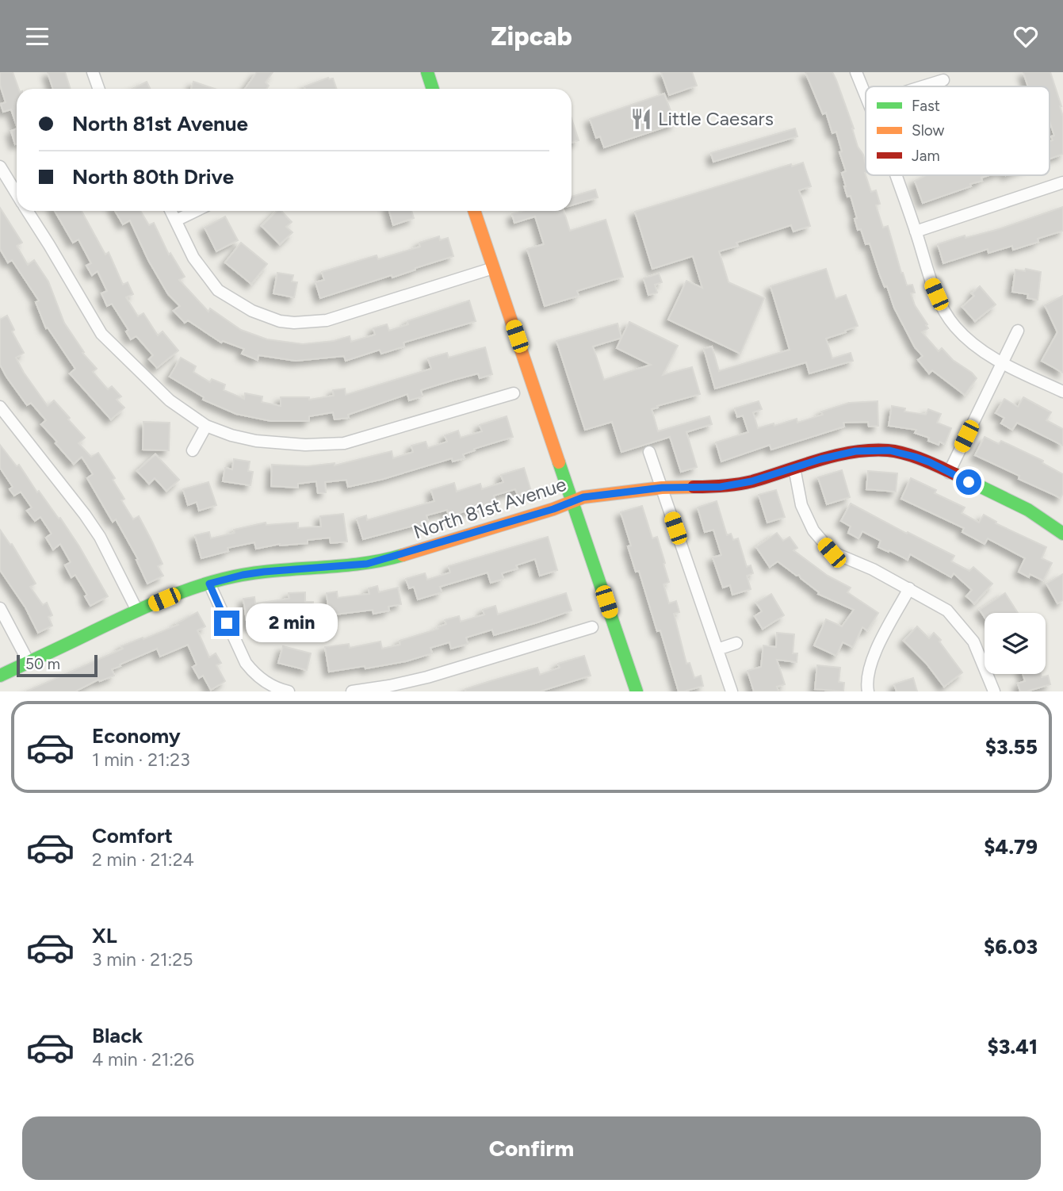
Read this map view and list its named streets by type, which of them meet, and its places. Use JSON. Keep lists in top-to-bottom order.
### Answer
{
  "streets": {
    "street": ["North 81st Avenue"]
  },
  "places": {
    "restaurant": ["Little Caesars"]
  },
  "legend": ["Fast", "Slow", "Jam"],
  "scale_bar": "50 m",
  "page": {
    "header": "Zipcab",
    "banner": ["North 81st Avenue", "North 80th Drive"],
    "bubble": "2 min",
    "scale": "50 m",
    "list": [
      {
        "name": "Economy",
        "note": "1 min · 21:23",
        "value": "$3.55"
      },
      {
        "name": "Comfort",
        "note": "2 min · 21:24",
        "value": "$4.79"
      },
      {
        "name": "XL",
        "note": "3 min · 21:25",
        "value": "$6.03"
      },
      {
        "name": "Black",
        "note": "4 min · 21:26",
        "value": "$3.41"
      }
    ],
    "buttons": "Confirm"
  }
}
